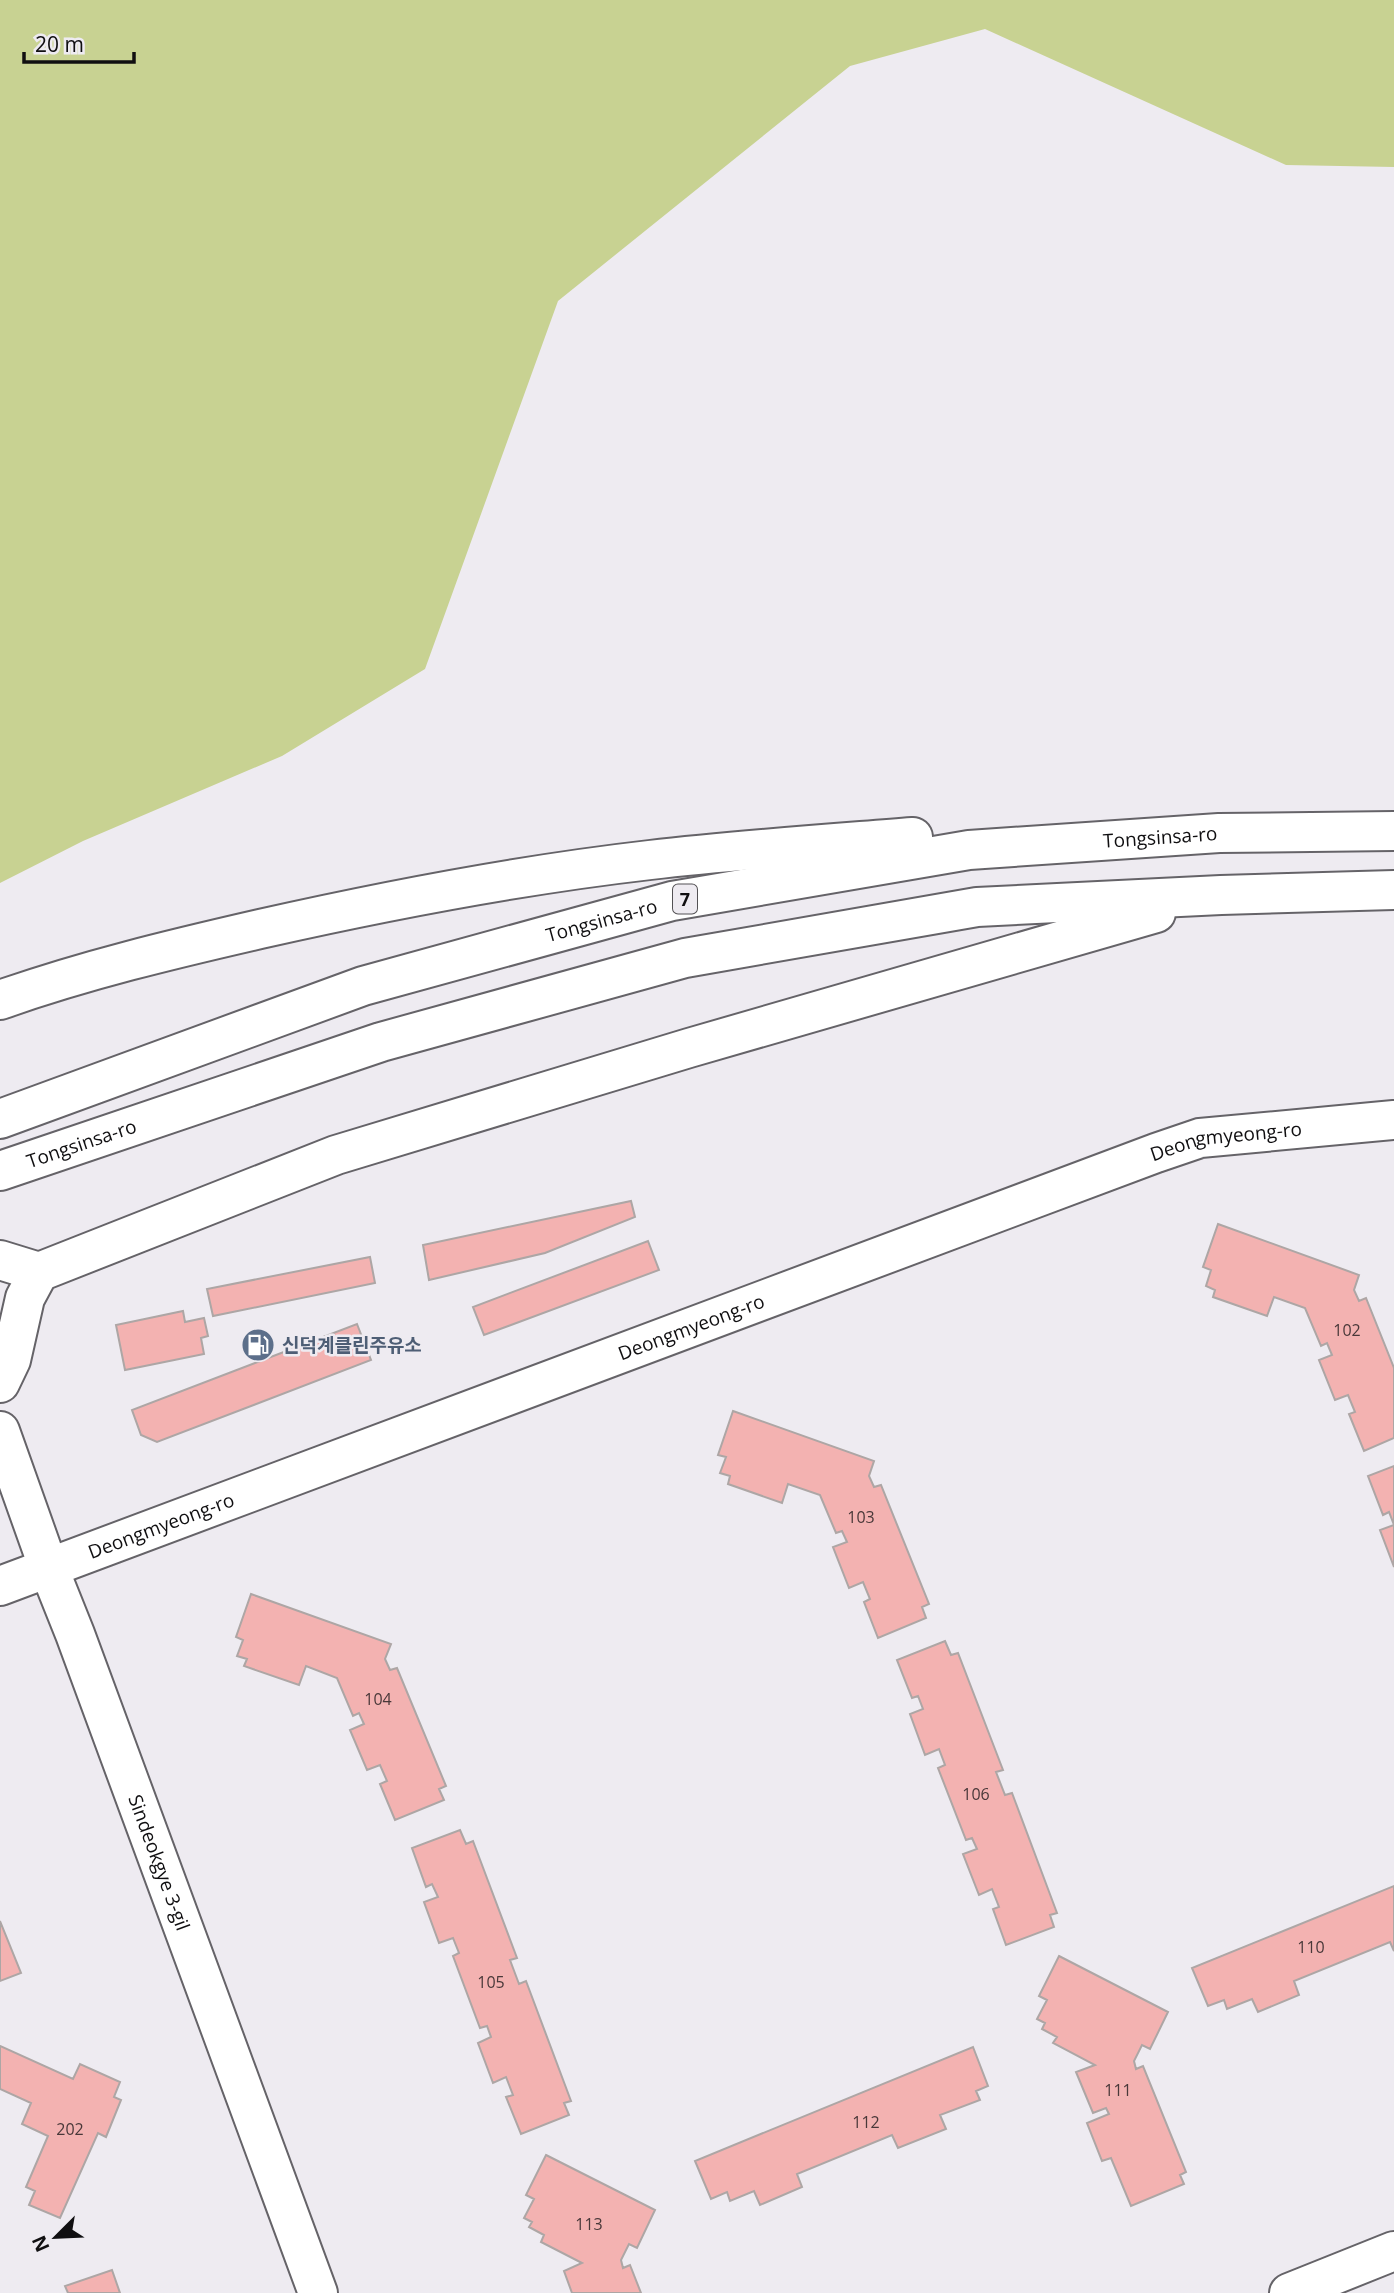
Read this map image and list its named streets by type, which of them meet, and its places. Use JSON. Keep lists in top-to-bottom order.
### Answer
{
  "streets": {
    "main road": [
      "Tongsinsa-ro",
      "7",
      "Deongmyeong-ro",
      "Sindeokgye 3-gil"
    ]
  },
  "crossings": [
    ["Deongmyeong-ro", "Sindeokgye 3-gil"]
  ],
  "places": {
    "fuel station": ["신덕계클린주유소"]
  },
  "house_numbers": [
    "102",
    "103",
    "104",
    "106",
    "110",
    "105",
    "111",
    "112",
    "202",
    "113"
  ],
  "scale_bar": "20 m",
  "north": "bottom left"
}
